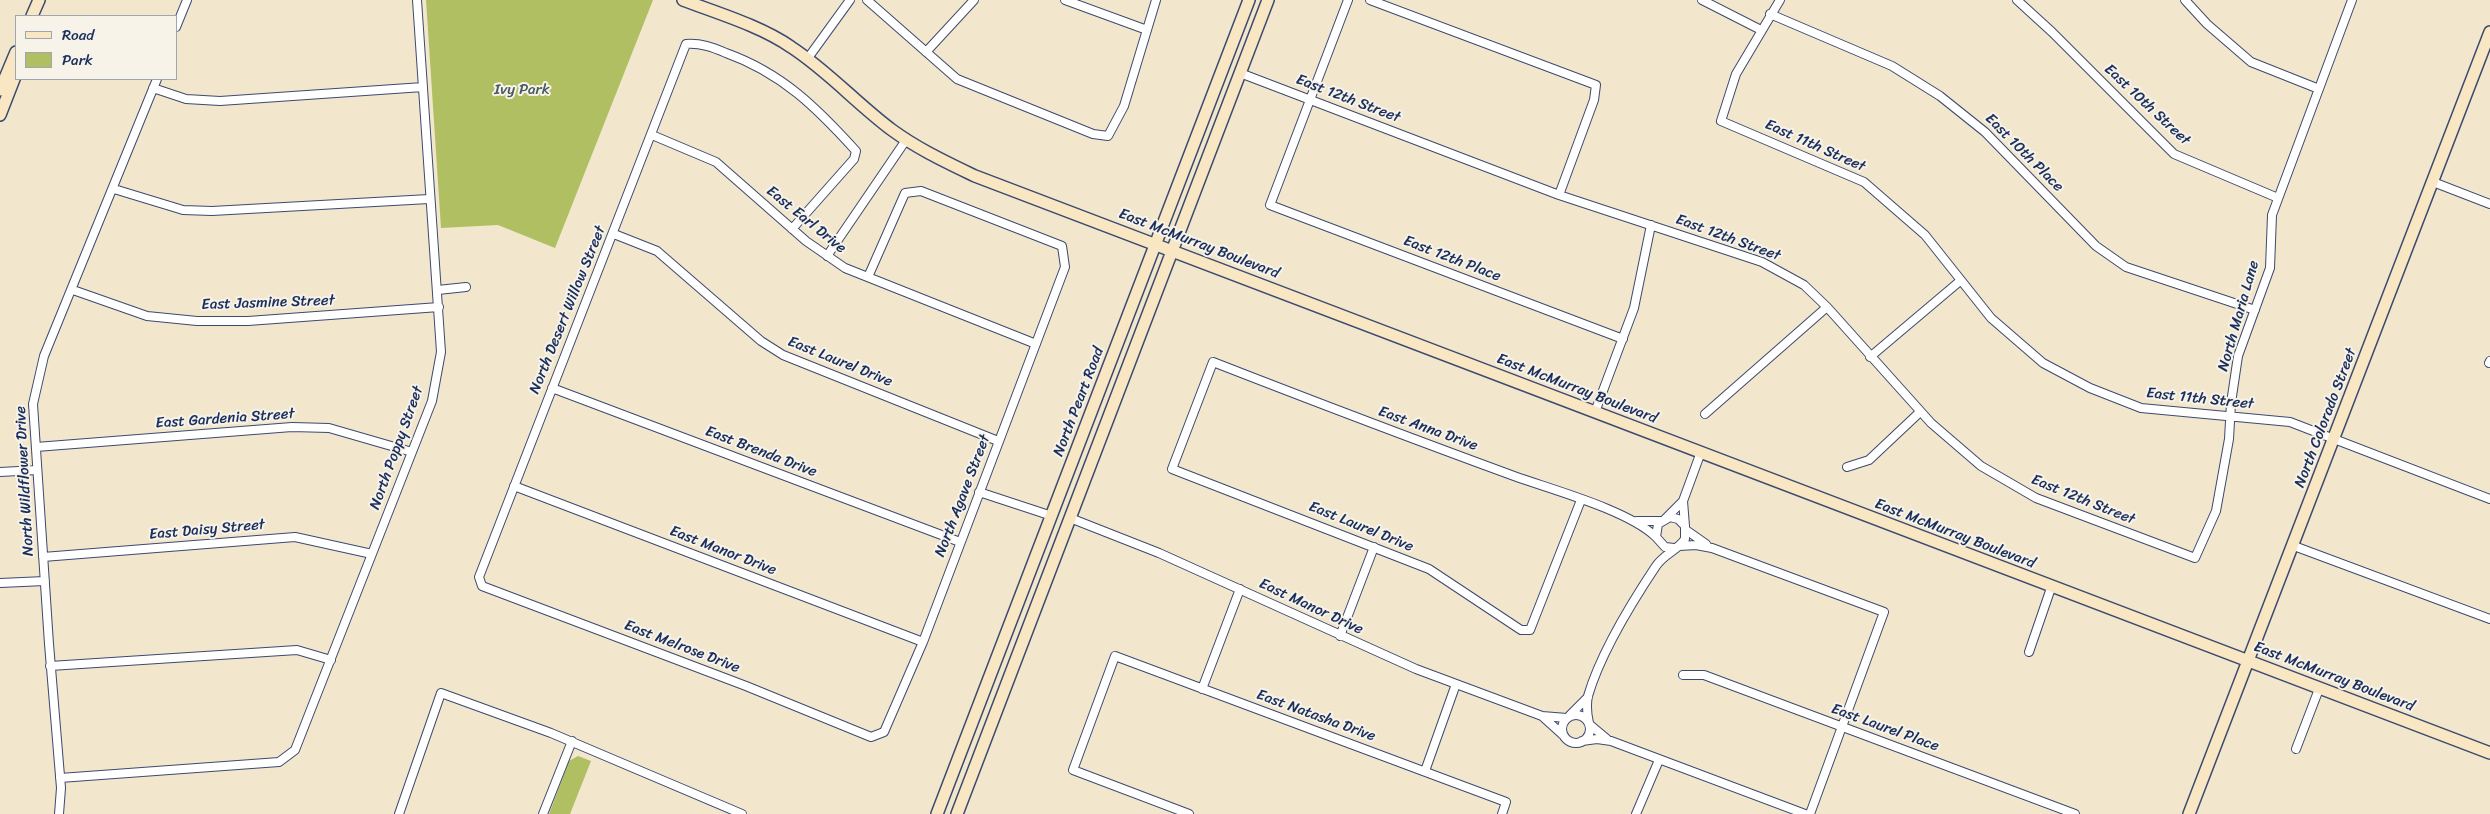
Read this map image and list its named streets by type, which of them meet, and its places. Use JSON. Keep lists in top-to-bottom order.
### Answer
{
  "streets": {
    "street": [
      "East 12th Street",
      "East 10th Street",
      "East 11th Street",
      "East 10th Place",
      "East Earl Drive",
      "East McMurray Boulevard",
      "East 12th Place",
      "East Jasmine Street",
      "North Desert Willow Street",
      "North Maria Lane",
      "East Laurel Drive",
      "North Peart Road",
      "North Colorado Street",
      "East Gardenia Street",
      "East Anna Drive",
      "North Poppy Street",
      "East Brenda Drive",
      "North Wildflower Drive",
      "North Agave Street",
      "East Daisy Street",
      "East Manor Drive",
      "East Melrose Drive",
      "East Natasha Drive",
      "East Laurel Place"
    ]
  },
  "crossings": [
    ["East 12th Street", "East 12th Place"],
    ["East 12th Street", "North Maria Lane"],
    ["East 10th Street", "North Maria Lane"],
    ["East 11th Street", "North Maria Lane"],
    ["East 11th Street", "North Colorado Street"],
    ["East 10th Place", "North Maria Lane"],
    ["East Earl Drive", "North Desert Willow Street"],
    ["East Earl Drive", "North Agave Street"],
    ["East McMurray Boulevard", "North Peart Road"],
    ["East McMurray Boulevard", "North Colorado Street"],
    ["East Jasmine Street", "North Poppy Street"],
    ["East Jasmine Street", "North Wildflower Drive"],
    ["North Desert Willow Street", "East Laurel Drive"],
    ["North Desert Willow Street", "East Brenda Drive"],
    ["North Desert Willow Street", "East Manor Drive"],
    ["North Desert Willow Street", "East Melrose Drive"],
    ["East Laurel Drive", "East Anna Drive"],
    ["East Laurel Drive", "North Agave Street"],
    ["East Gardenia Street", "North Poppy Street"],
    ["East Gardenia Street", "North Wildflower Drive"],
    ["North Poppy Street", "North Wildflower Drive"],
    ["North Poppy Street", "East Daisy Street"],
    ["East Brenda Drive", "North Agave Street"],
    ["North Wildflower Drive", "East Daisy Street"],
    ["North Agave Street", "East Manor Drive"],
    ["North Agave Street", "East Melrose Drive"]
  ],
  "parks": ["Ivy Park"],
  "legend": ["Road", "Park"]
}
